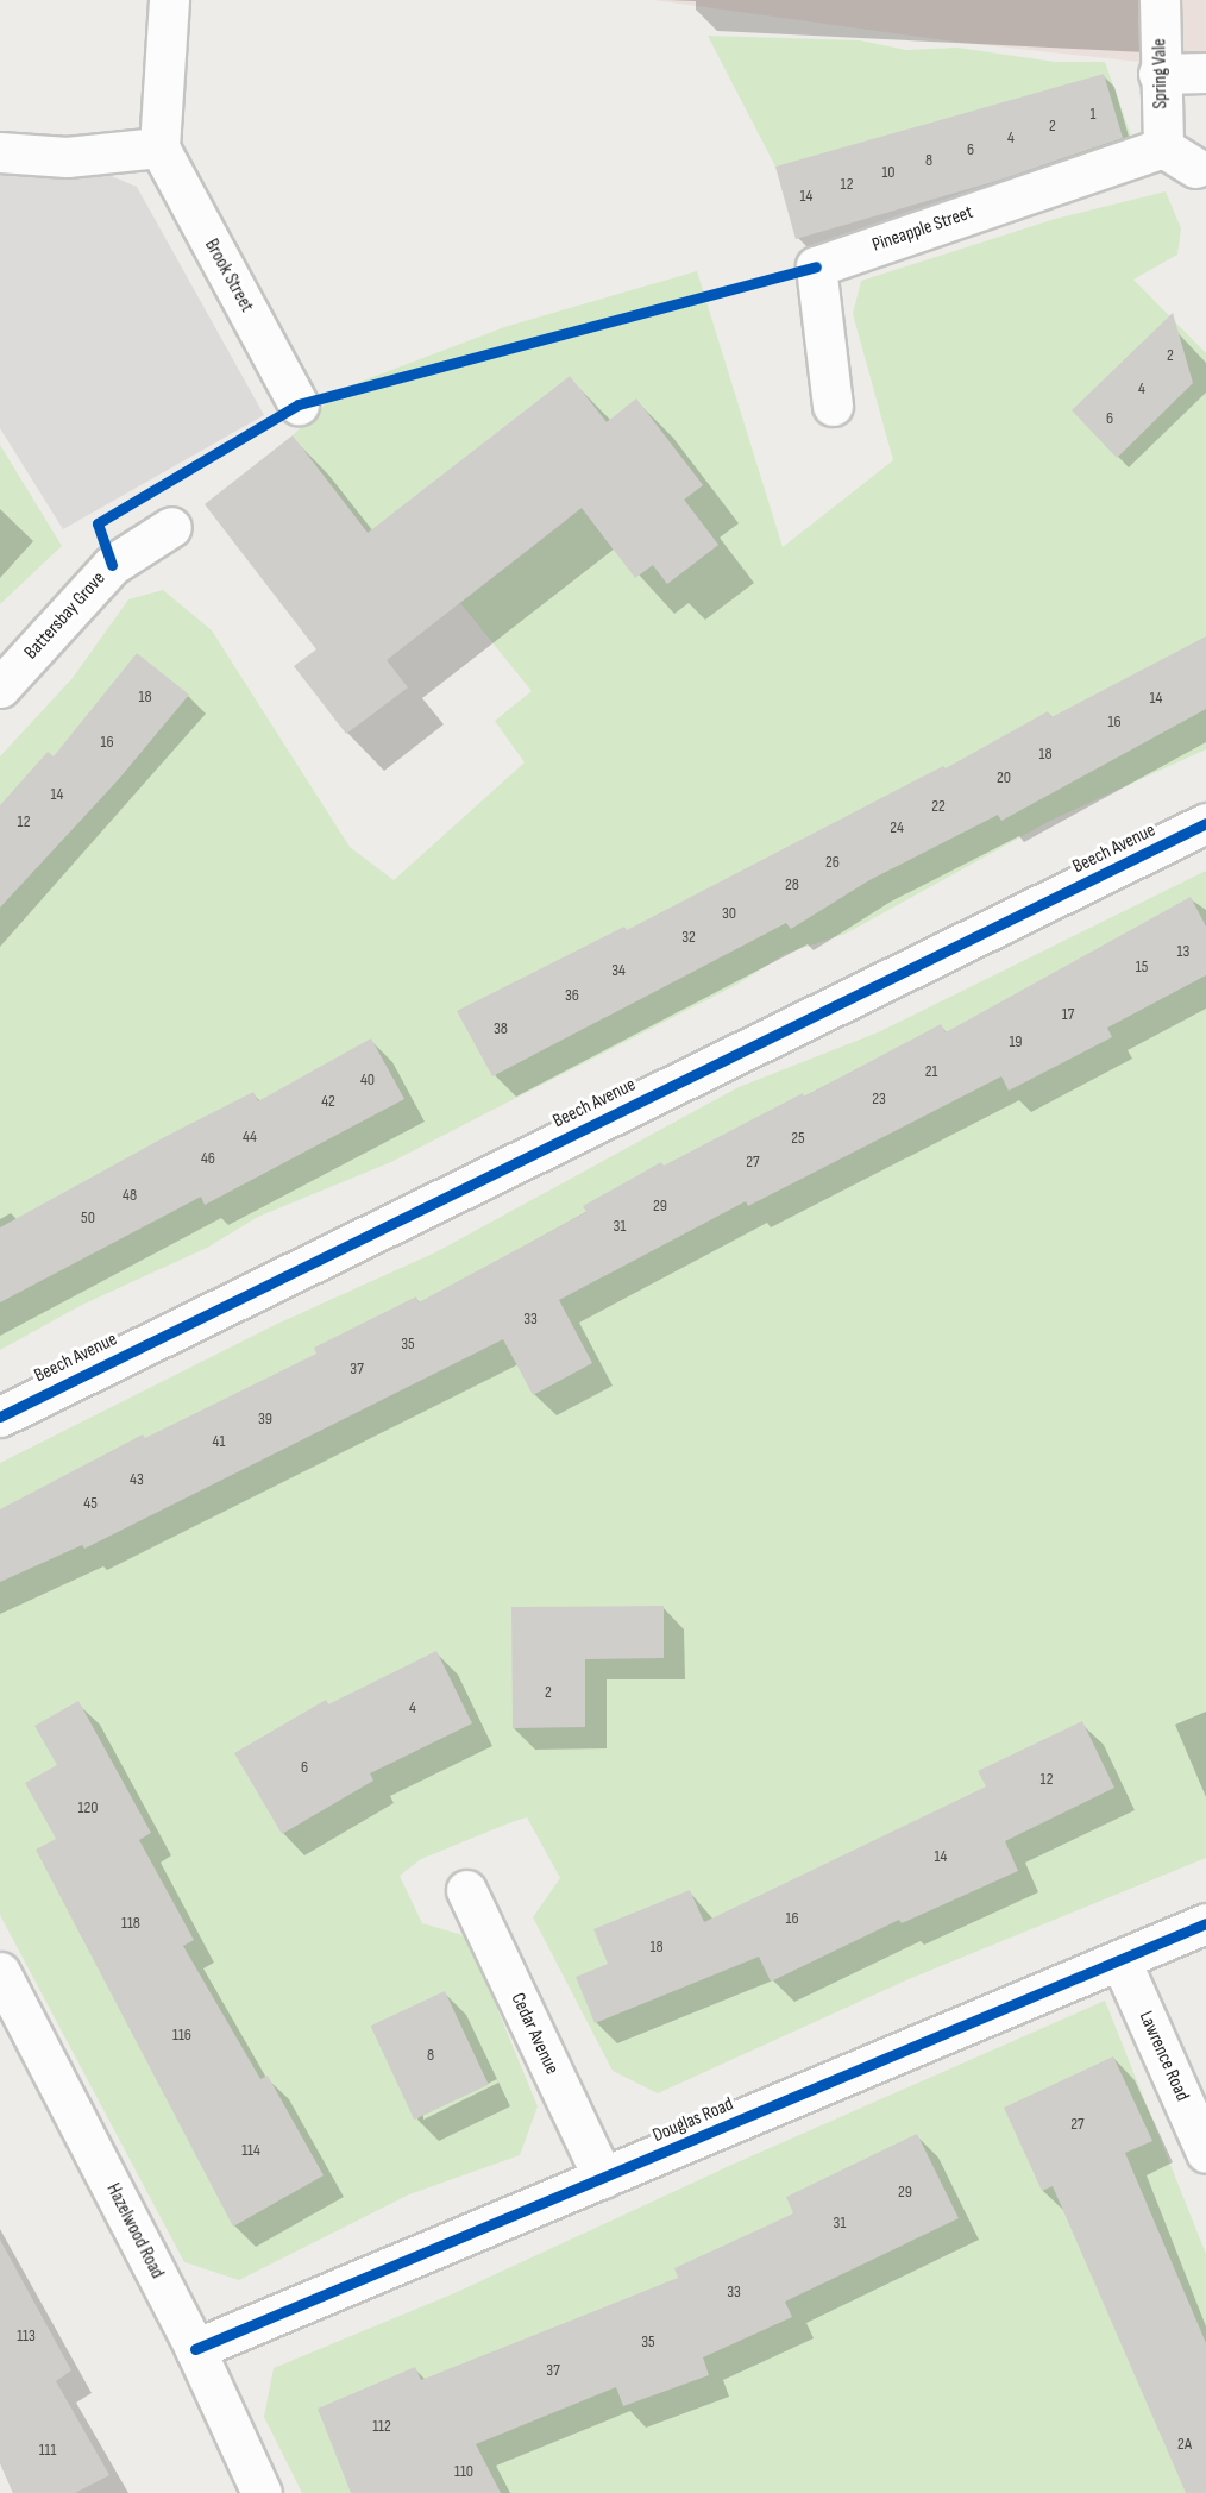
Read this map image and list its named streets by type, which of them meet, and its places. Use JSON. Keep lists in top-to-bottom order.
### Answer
{
  "streets": {
    "street": [
      "Spring Vale",
      "Pineapple Street",
      "Brook Street",
      "Battersbay Grove",
      "Beech Avenue",
      "Cedar Avenue",
      "Lawrence Road",
      "Douglas Road",
      "Hazelwood Road"
    ]
  },
  "crossings": [
    ["Spring Vale", "Pineapple Street"],
    ["Cedar Avenue", "Douglas Road"],
    ["Lawrence Road", "Douglas Road"],
    ["Douglas Road", "Hazelwood Road"]
  ],
  "house_numbers": [
    "1",
    "2",
    "4",
    "6",
    "8",
    "10",
    "12",
    "14",
    "2",
    "4",
    "6",
    "18",
    "14",
    "16",
    "16",
    "18",
    "20",
    "14",
    "22",
    "12",
    "24",
    "26",
    "28",
    "30",
    "32",
    "13",
    "15",
    "34",
    "36",
    "17",
    "38",
    "19",
    "21",
    "40",
    "23",
    "42",
    "44",
    "25",
    "46",
    "27",
    "48",
    "29",
    "50",
    "31",
    "33",
    "35",
    "37",
    "39",
    "41",
    "43",
    "45",
    "2",
    "4",
    "6",
    "12",
    "120",
    "14",
    "16",
    "118",
    "18",
    "116",
    "8",
    "27",
    "114",
    "29",
    "31",
    "33",
    "113",
    "35",
    "37",
    "112",
    "2A",
    "111",
    "110"
  ]
}
